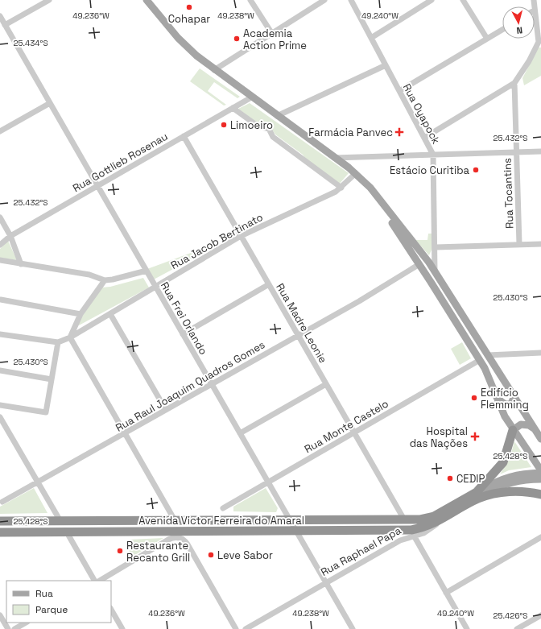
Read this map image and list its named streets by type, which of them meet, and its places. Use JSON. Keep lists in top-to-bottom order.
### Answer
{
  "streets": {
    "highway": ["Avenida Victor Ferreira do Amaral", "Rua Raphael Papa"],
    "street": [
      "Rua Oyapock",
      "Rua Gottlieb Rosenau",
      "Rua Tocantins",
      "Rua Jacob Bertinato",
      "Rua Frei Orlando",
      "Rua Madre Leonie",
      "Rua Raul Joaquim Quadros Gomes",
      "Rua Monte Castelo"
    ]
  },
  "crossings": [
    ["Rua Gottlieb Rosenau", "Rua Frei Orlando"],
    ["Rua Gottlieb Rosenau", "Rua Madre Leonie"],
    ["Rua Jacob Bertinato", "Rua Frei Orlando"],
    ["Rua Jacob Bertinato", "Rua Madre Leonie"],
    ["Rua Frei Orlando", "Rua Raul Joaquim Quadros Gomes"],
    ["Rua Frei Orlando", "Rua Monte Castelo"],
    ["Rua Frei Orlando", "Avenida Victor Ferreira do Amaral"],
    ["Rua Frei Orlando", "Rua Raphael Papa"],
    ["Rua Madre Leonie", "Rua Raul Joaquim Quadros Gomes"],
    ["Rua Madre Leonie", "Rua Monte Castelo"],
    ["Rua Madre Leonie", "Avenida Victor Ferreira do Amaral"],
    ["Avenida Victor Ferreira do Amaral", "Rua Raphael Papa"]
  ],
  "places": {
    "other": [
      "Cohapar",
      "Academia Action Prime",
      "Limoeiro",
      "Estácio Curitiba",
      "Edifício Flemming",
      "CEDIP",
      "Restaurante Recanto Grill",
      "Leve Sabor"
    ],
    "health": ["Farmácia Panvec", "Hospital das Nações"]
  },
  "legend": ["Rua", "Parque"],
  "north": "bottom",
  "coordinates": [
    "49.236°W",
    "49.238°W",
    "49.240°W",
    "25.434°S",
    "25.432°S",
    "25.430°S",
    "25.428°S",
    "25.426°S"
  ]
}
